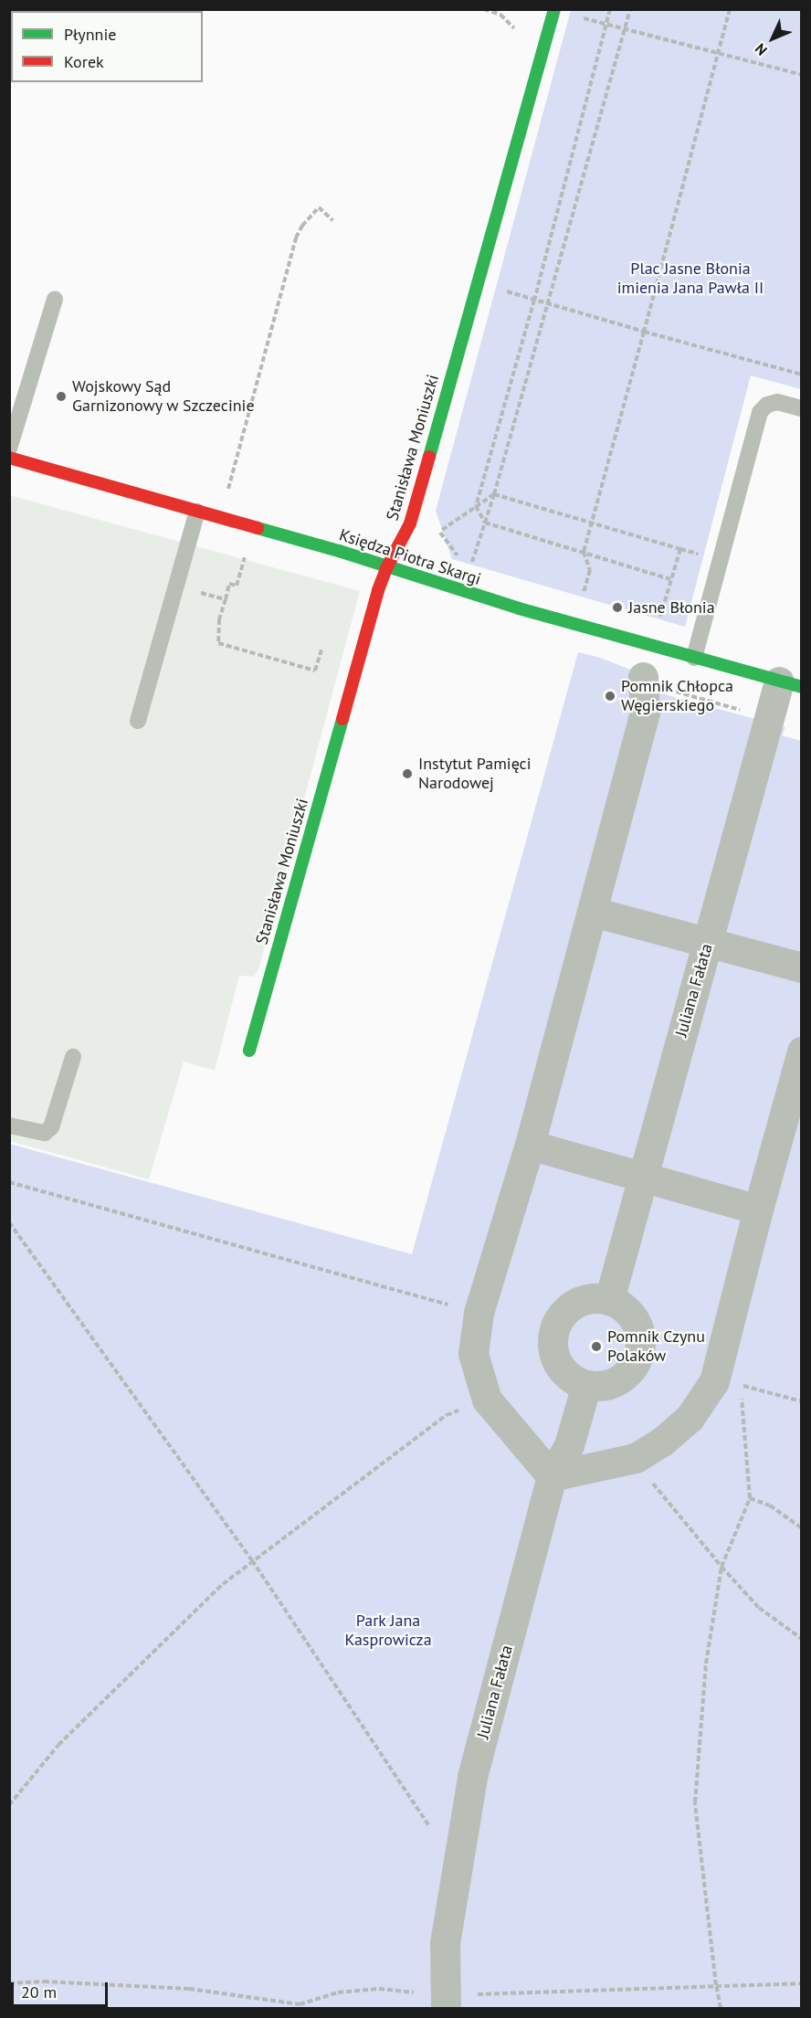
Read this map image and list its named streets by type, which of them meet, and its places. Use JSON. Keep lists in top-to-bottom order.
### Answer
{
  "streets": {
    "street": ["Stanisława Moniuszki", "Księdza Piotra Skargi", "Juliana Fałata"]
  },
  "crossings": [
    ["Stanisława Moniuszki", "Księdza Piotra Skargi"],
    ["Księdza Piotra Skargi", "Juliana Fałata"]
  ],
  "parks": ["Plac Jasne Błonia imienia Jana Pawła II", "Park Jana Kasprowicza"],
  "places": [
    "Wojskowy Sąd Garnizonowy w Szczecinie",
    "Jasne Błonia",
    "Pomnik Chłopca Węgierskiego",
    "Instytut Pamięci Narodowej",
    "Pomnik Czynu Polaków"
  ],
  "legend": ["Płynnie", "Korek"],
  "scale_bar": "20 m",
  "north": "bottom left"
}
